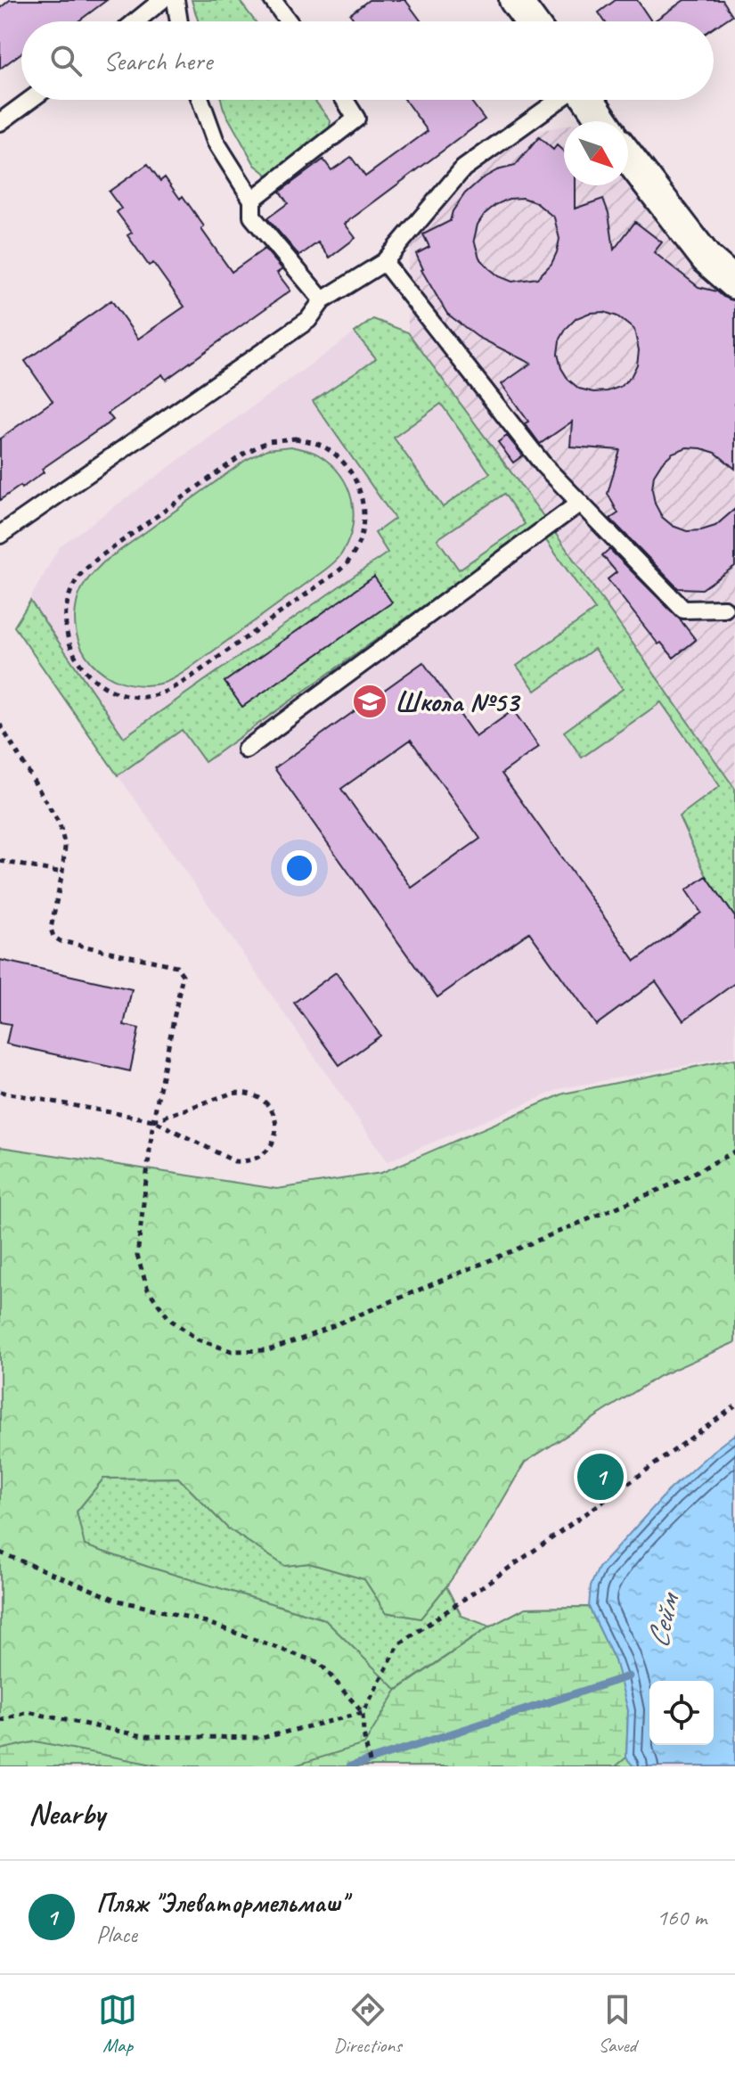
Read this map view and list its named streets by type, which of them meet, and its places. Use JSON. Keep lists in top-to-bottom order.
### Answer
{
  "water": ["Сейм"],
  "places": {
    "school or university": ["Школа №53"]
  },
  "north": "bottom right",
  "page": {
    "search": "Search here",
    "pins": "1",
    "heading": "Nearby",
    "list": [
      {
        "mark": "1",
        "name": "Пляж \"Элеватормельмаш\"",
        "note": "Place",
        "value": "160 m"
      }
    ],
    "nav": ["Map", "Directions", "Saved"]
  }
}
